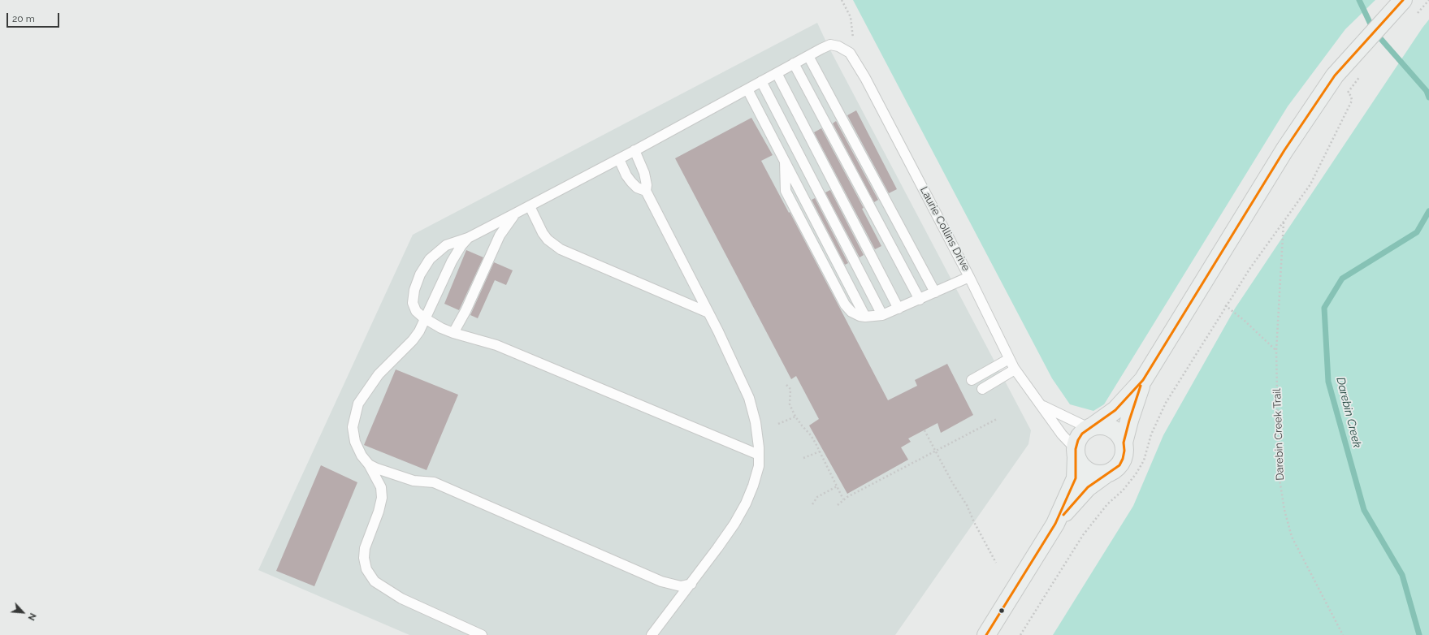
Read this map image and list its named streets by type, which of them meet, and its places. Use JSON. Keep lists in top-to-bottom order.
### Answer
{
  "streets": {
    "lane": ["Laurie Collins Drive"],
    "path": ["Darebin Creek Trail"]
  },
  "water": ["Darebin Creek"],
  "scale_bar": "20 m",
  "north": "bottom right"
}
